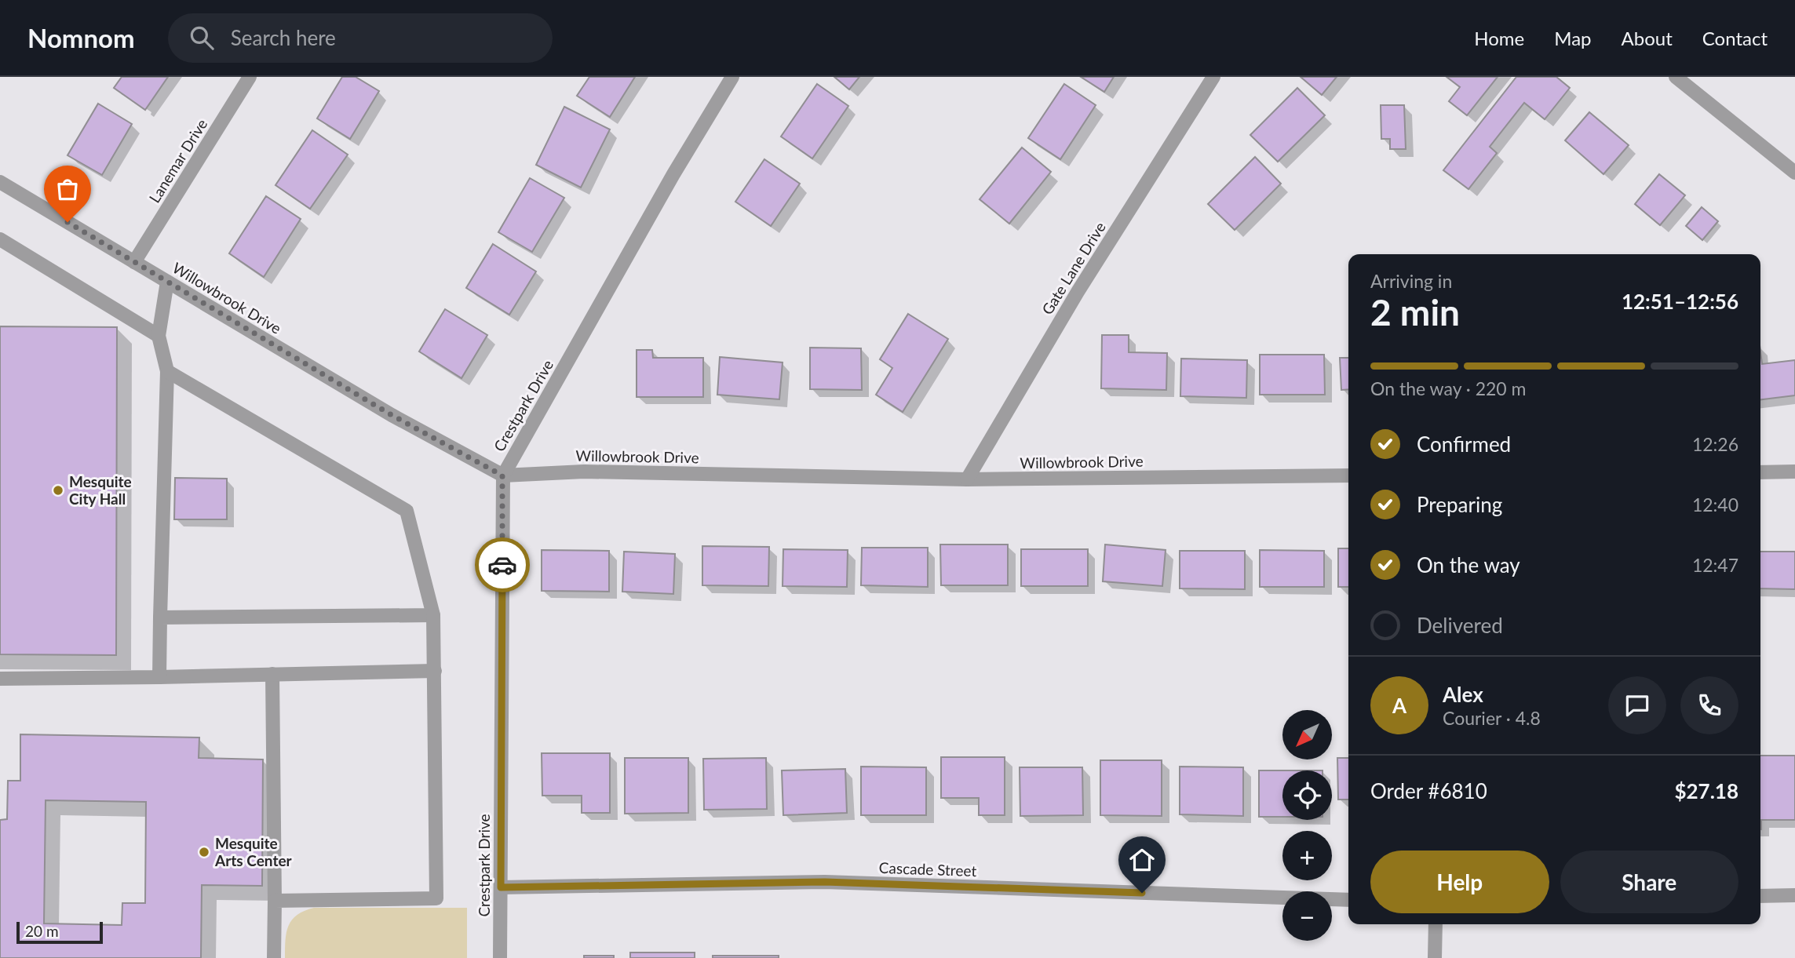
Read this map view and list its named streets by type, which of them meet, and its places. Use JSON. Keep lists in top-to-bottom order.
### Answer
{
  "streets": {
    "street": [
      "Lanemar Drive",
      "Gate Lane Drive",
      "Willowbrook Drive",
      "Crestpark Drive",
      "Cascade Street"
    ]
  },
  "crossings": [
    ["Lanemar Drive", "Willowbrook Drive"],
    ["Gate Lane Drive", "Willowbrook Drive"],
    ["Willowbrook Drive", "Crestpark Drive"],
    ["Crestpark Drive", "Cascade Street"]
  ],
  "places": ["Mesquite City Hall", "Mesquite Arts Center"],
  "scale_bar": "20 m",
  "north": "bottom left",
  "page": {
    "header": "Nomnom",
    "search": "Search here",
    "nav": [
      "Home",
      "Map",
      "About",
      "Contact"
    ],
    "heading": ["2 min", "Arriving in", "12:51–12:56"],
    "panel": [
      "Alex",
      "Courier · 4.8",
      "Order #6810",
      "$27.18"
    ],
    "bar": "On the way · 220 m",
    "list": [
      ["Confirmed", "12:26"],
      ["Preparing", "12:40"],
      ["On the way", "12:47"],
      "Delivered"
    ],
    "round": "A",
    "map_buttons": ["+", "−"],
    "buttons": ["Help", "Share"],
    "scale": "20 m"
  }
}
